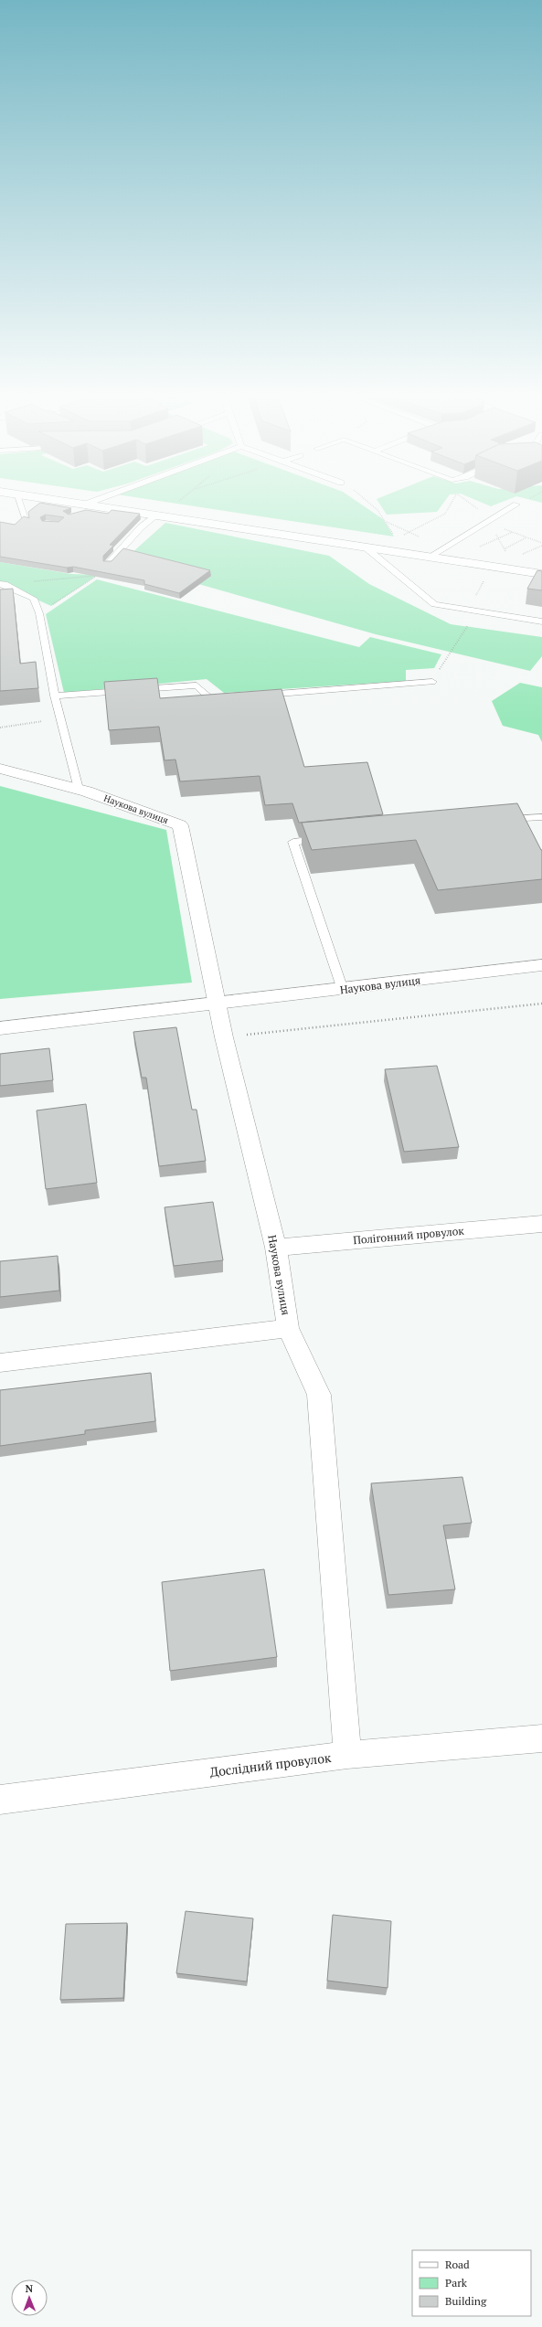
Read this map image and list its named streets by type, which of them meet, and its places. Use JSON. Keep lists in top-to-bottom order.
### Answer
{
  "streets": {
    "street": ["Наукова вулиця", "Полігонний провулок", "Дослідний провулок"]
  },
  "crossings": [
    ["Наукова вулиця", "Полігонний провулок"]
  ],
  "legend": ["Road", "Park", "Building"],
  "north": "top"
}
